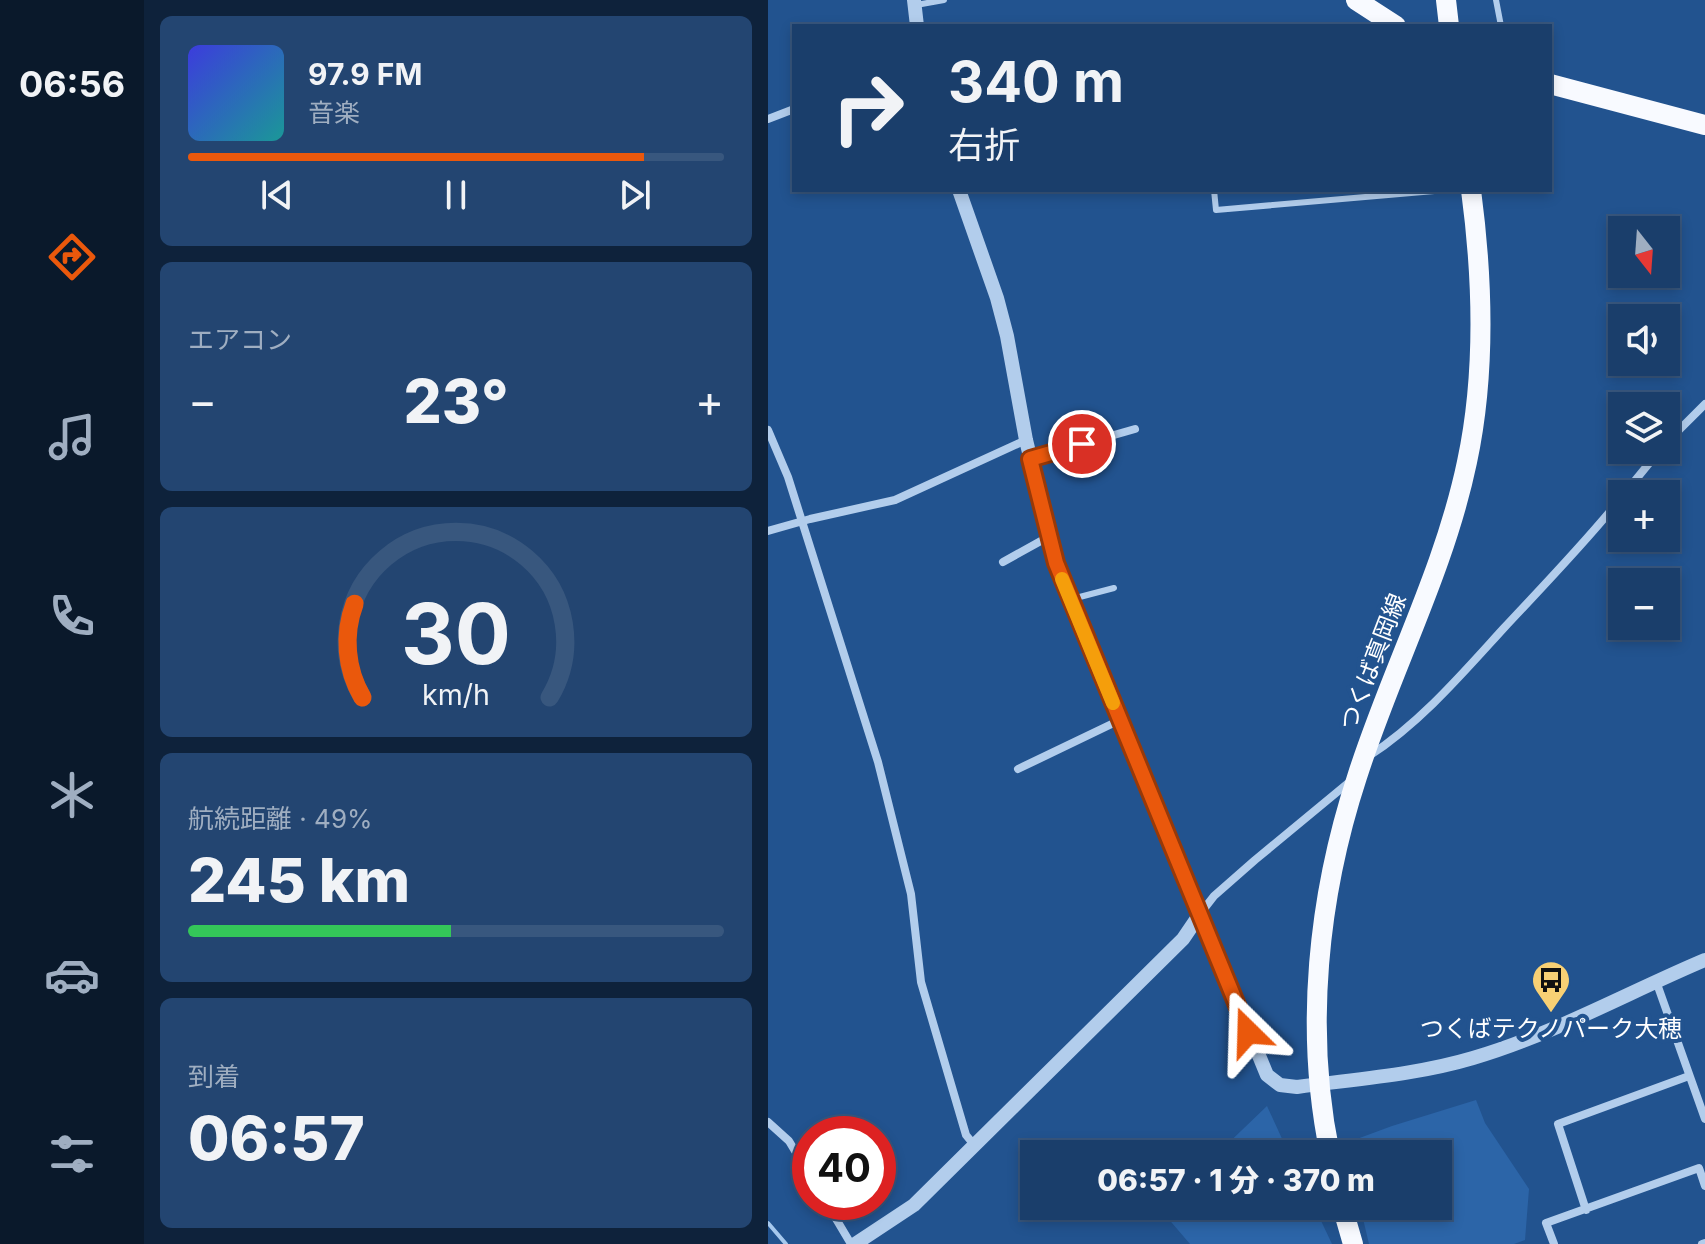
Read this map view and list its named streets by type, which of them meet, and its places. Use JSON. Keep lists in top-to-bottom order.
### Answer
{
  "streets": {
    "main road": ["つくば真岡線"]
  },
  "places": {
    "bus stop": ["つくばテクノパーク大穂"]
  },
  "north": "bottom",
  "page": {
    "tabs": "06:56",
    "turn": ["340 m", "右折"],
    "song": ["97.9 FM", "音楽"],
    "map_buttons": ["+", "−"],
    "tile": [
      "エアコン",
      ["航続距離 · 49%", "245 km"],
      ["到着", "06:57"]
    ],
    "heat": ["−", "23°", "+"],
    "limit": "40",
    "trip": "06:57 · 1 分 · 370 m",
    "gauge": ["30", "km/h"]
  }
}
